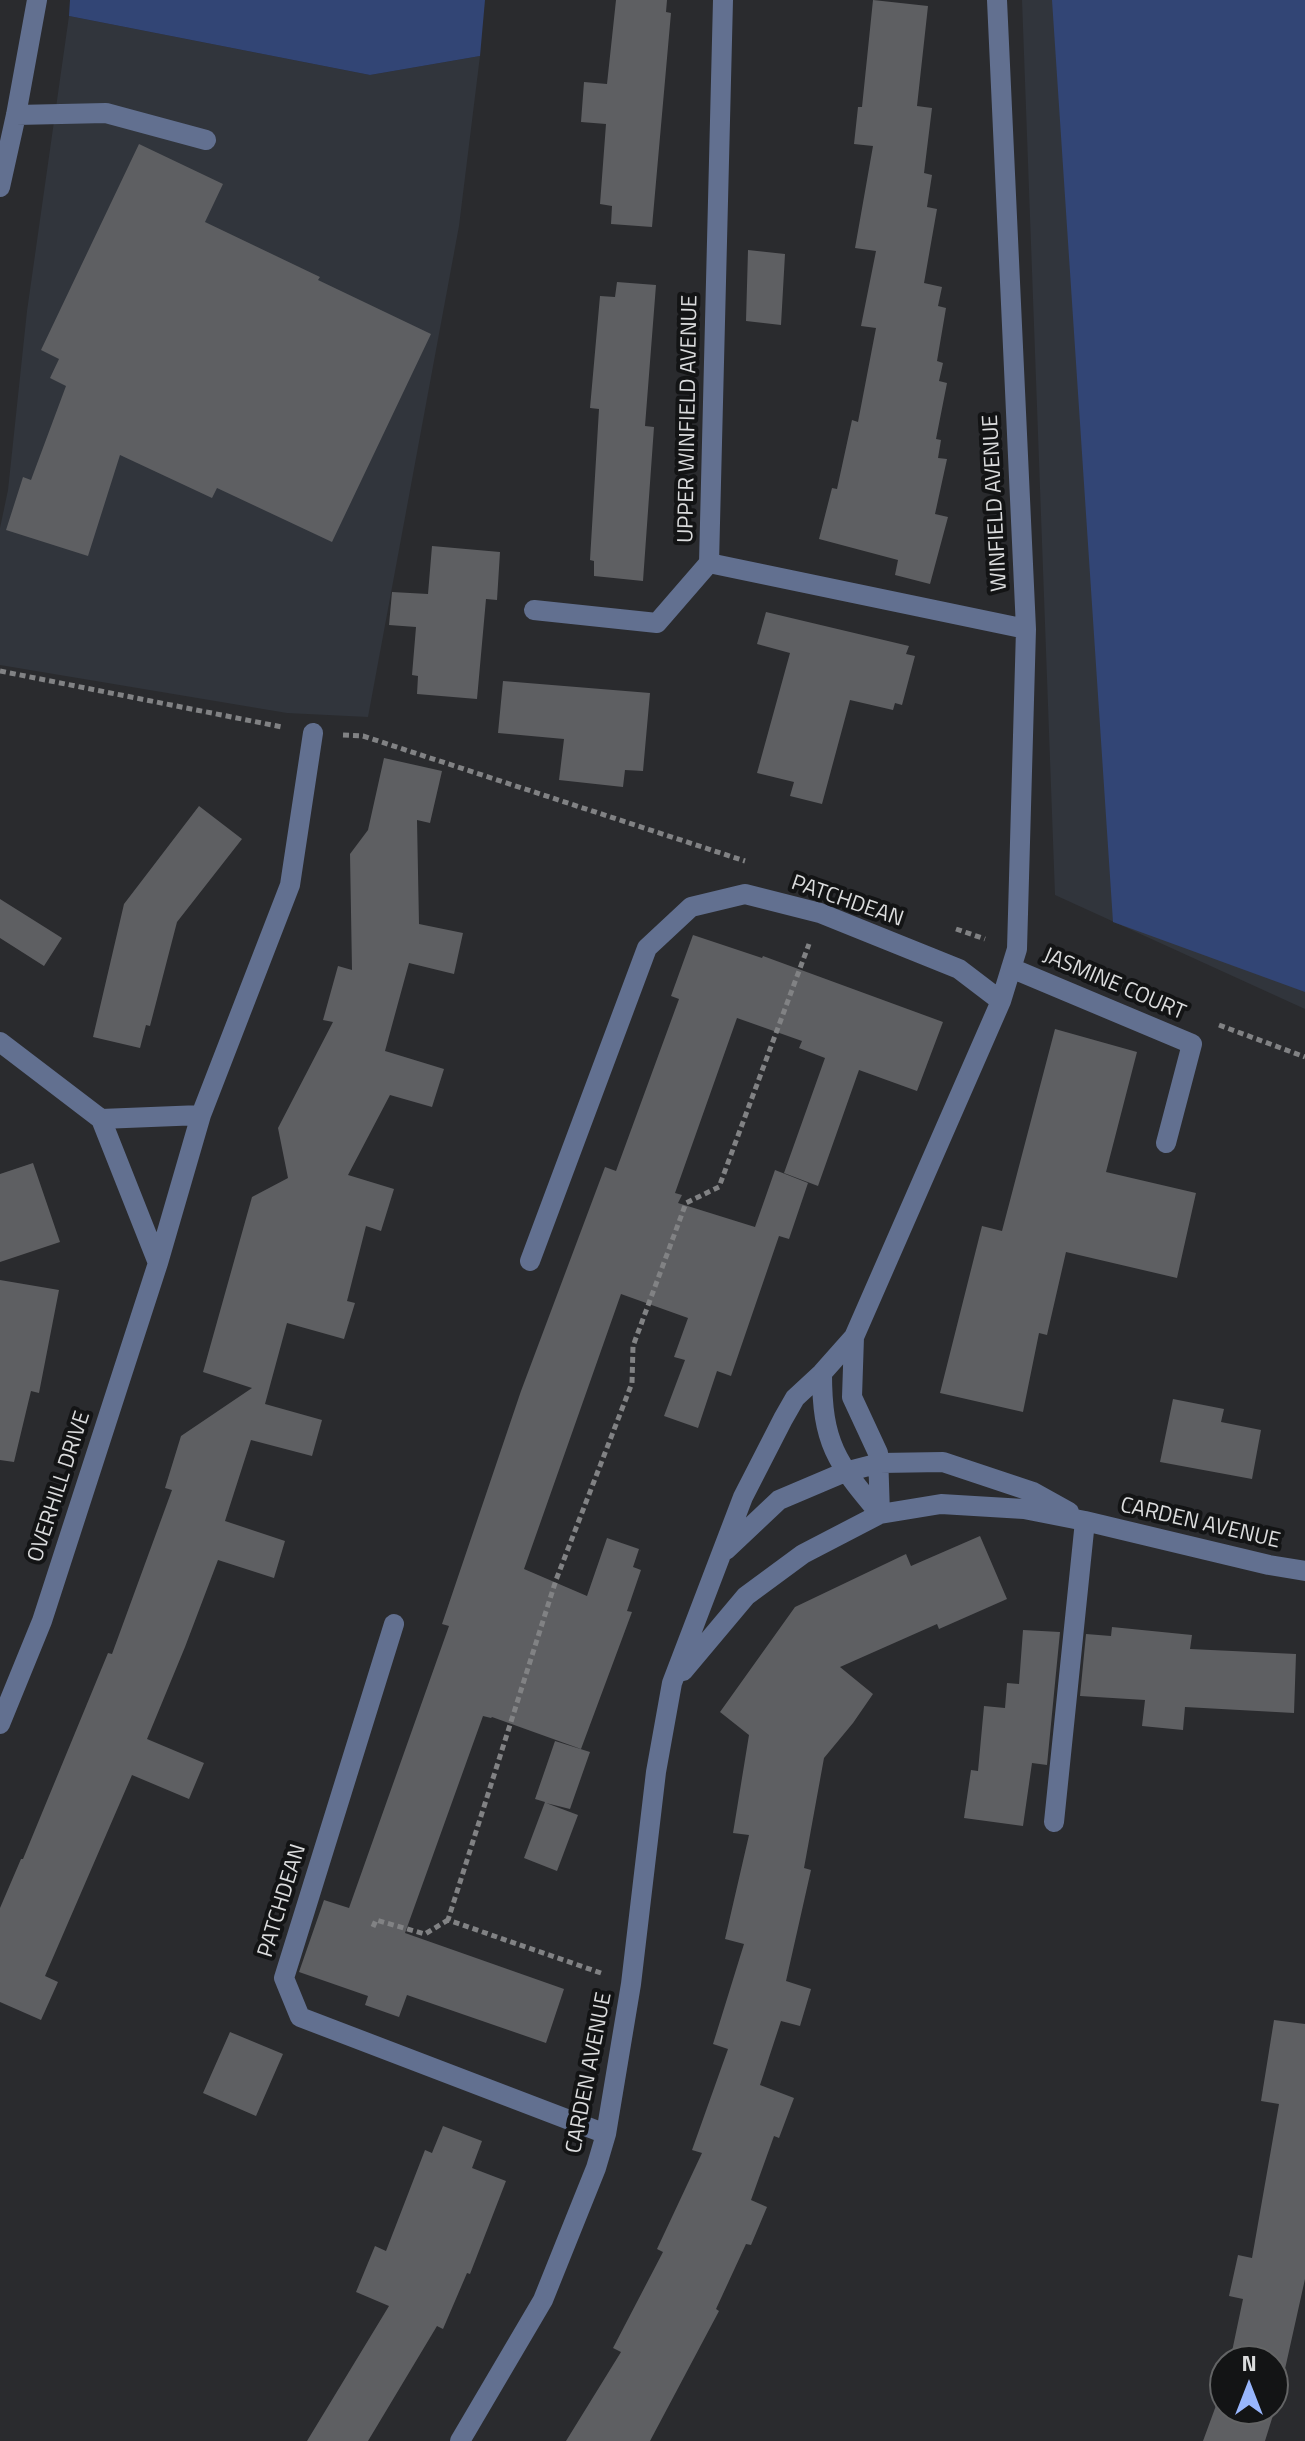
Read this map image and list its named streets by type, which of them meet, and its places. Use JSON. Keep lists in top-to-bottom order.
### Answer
{
  "streets": {
    "street": [
      "UPPER WINFIELD AVENUE",
      "WINFIELD AVENUE",
      "PATCHDEAN",
      "JASMINE COURT",
      "OVERHILL DRIVE",
      "CARDEN AVENUE"
    ]
  },
  "crossings": [
    ["UPPER WINFIELD AVENUE", "WINFIELD AVENUE"],
    ["WINFIELD AVENUE", "PATCHDEAN"],
    ["WINFIELD AVENUE", "JASMINE COURT"],
    ["PATCHDEAN", "CARDEN AVENUE"]
  ],
  "north": "top"
}
